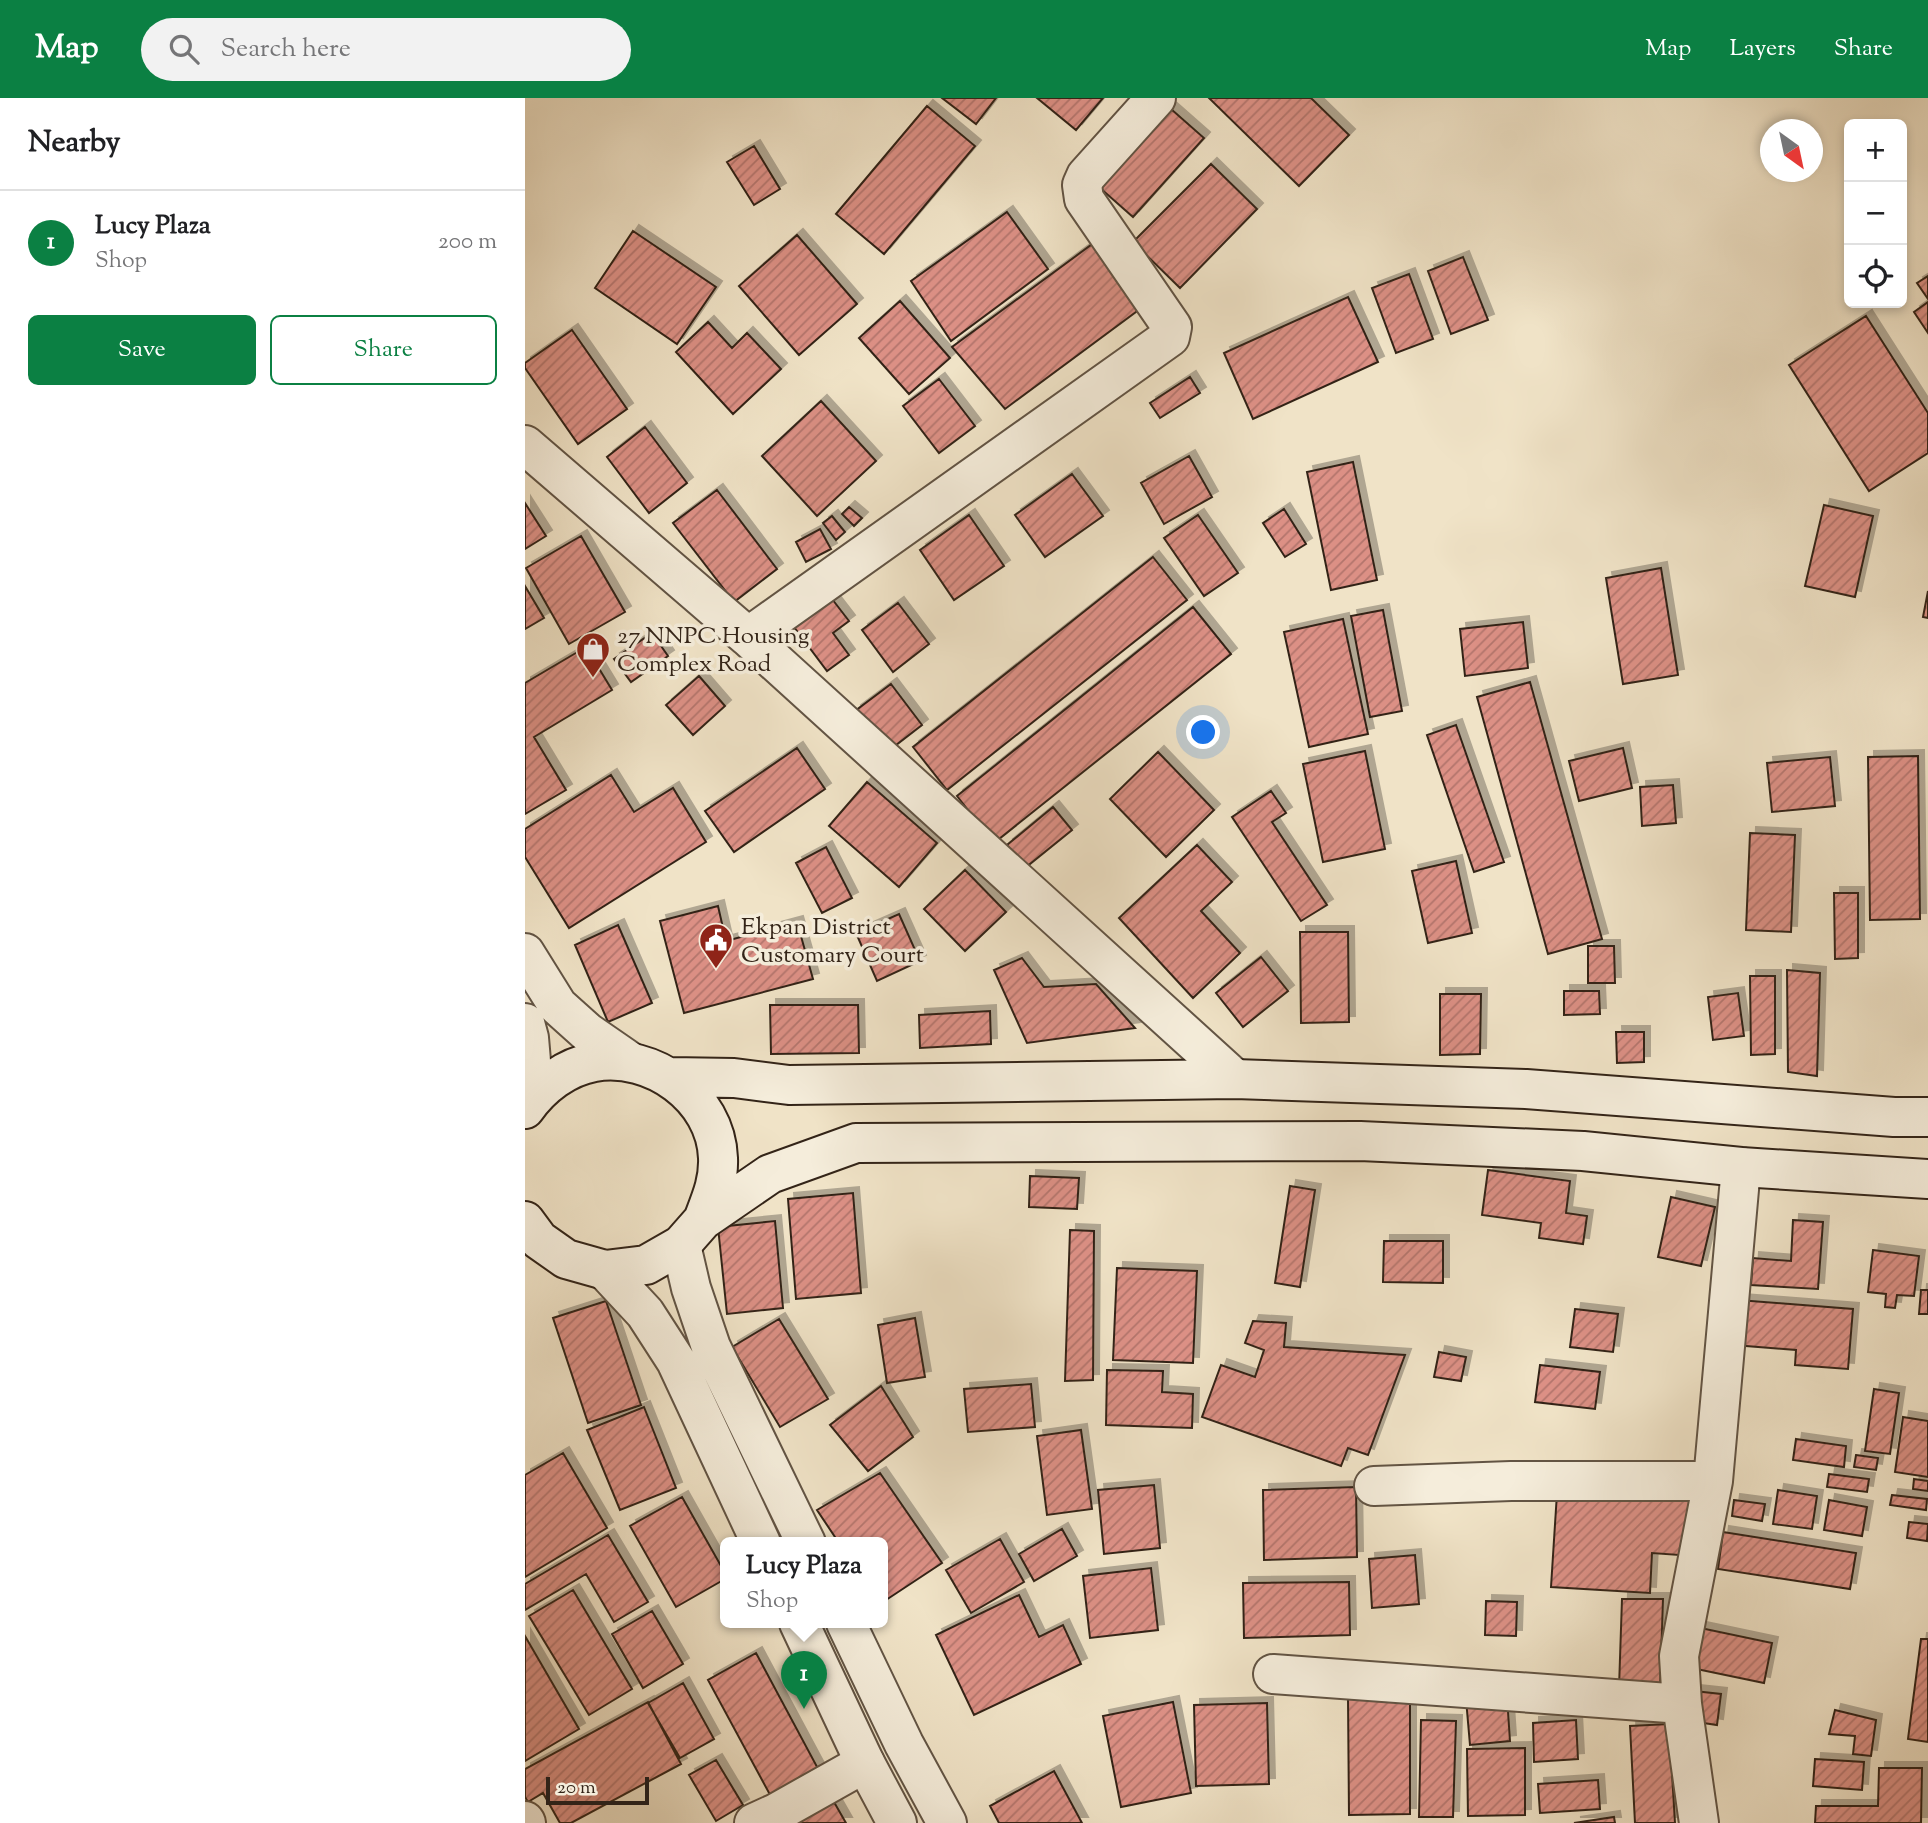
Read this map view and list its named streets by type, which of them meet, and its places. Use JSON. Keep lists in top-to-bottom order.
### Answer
{
  "places": {
    "shop": ["27 NNPC Housing Complex Road"],
    "public building": ["Ekpan District Customary Court"]
  },
  "scale_bar": "20 m",
  "north": "bottom right",
  "page": {
    "header": "Map",
    "search": "Search here",
    "nav": ["Map", "Layers", "Share"],
    "heading": "Nearby",
    "map_buttons": ["+", "−"],
    "list": [
      {
        "mark": "1",
        "name": "Lucy Plaza",
        "note": "Shop",
        "value": "200 m"
      }
    ],
    "buttons": ["Save", "Share"],
    "popup": ["Lucy Plaza", "Shop"],
    "pins": "1",
    "scale": "20 m"
  }
}
